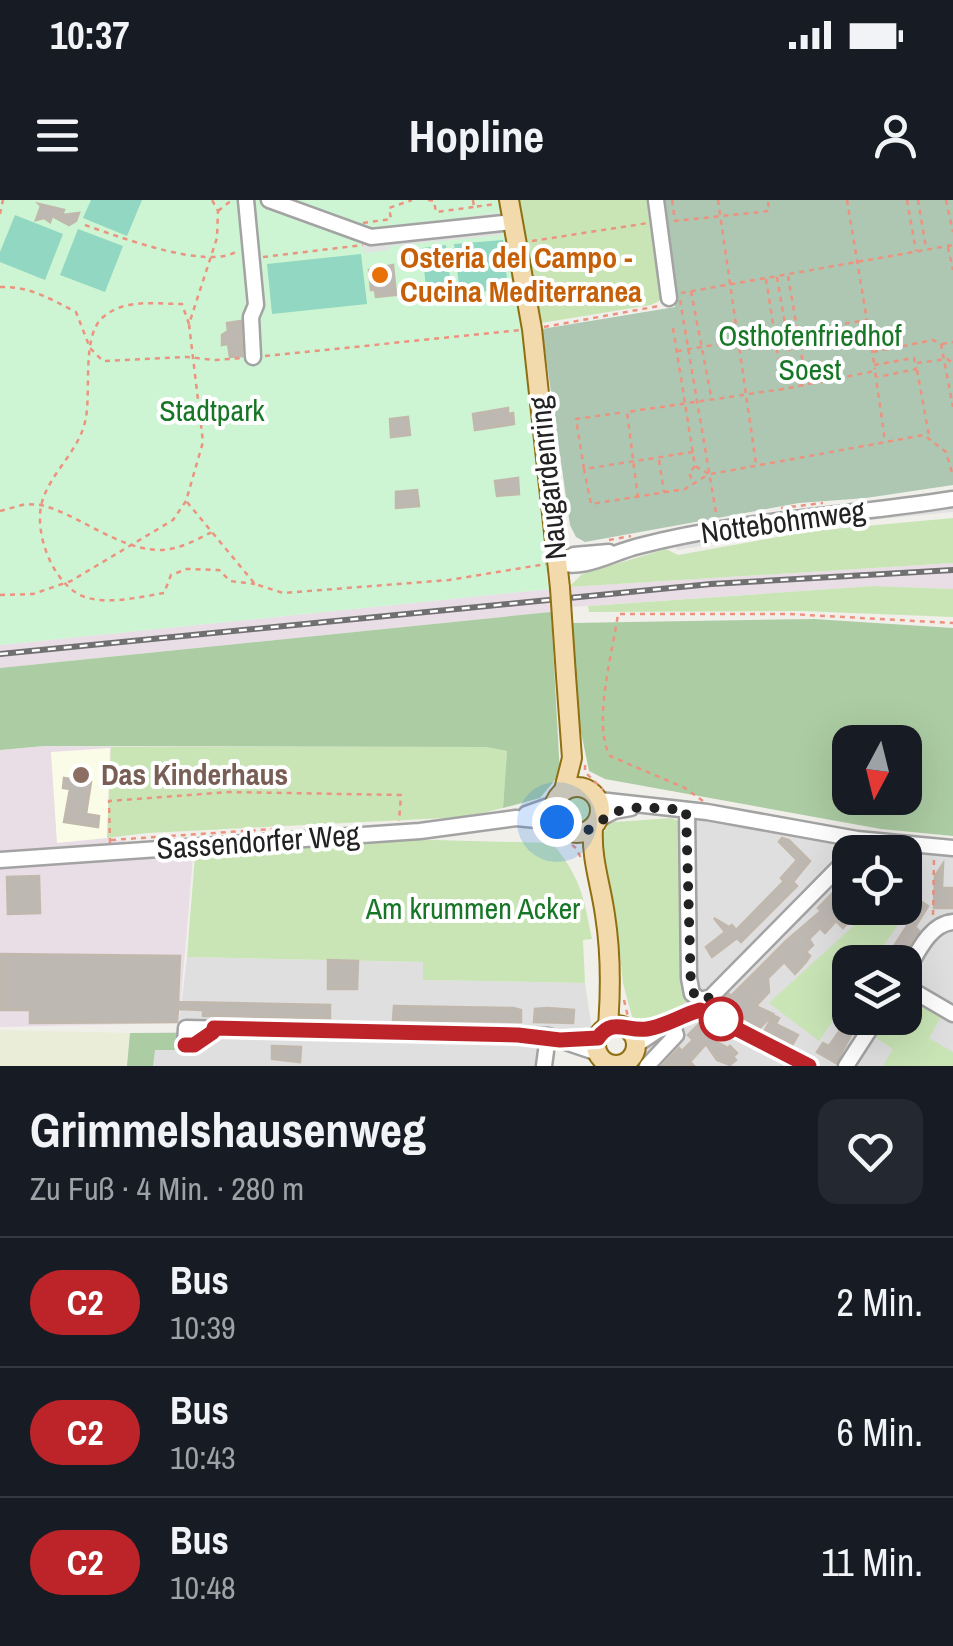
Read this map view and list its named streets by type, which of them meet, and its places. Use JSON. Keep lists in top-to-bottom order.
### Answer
{
  "streets": {
    "main road": ["Naugardenring"],
    "street": ["Nottebohmweg", "Sassendorfer Weg"]
  },
  "crossings": [
    ["Naugardenring", "Nottebohmweg"],
    ["Naugardenring", "Sassendorfer Weg"]
  ],
  "parks": ["Osthofenfriedhof Soest", "Stadtpark", "Am krummen Acker"],
  "places": ["Osteria del Campo - Cucina Mediterranea", "Das Kinderhaus"],
  "lines": ["bus line C2"],
  "north": "bottom",
  "page": {
    "status": "10:37",
    "header": "Hopline",
    "heading": ["Grimmelshausenweg", "Zu Fuß · 4 Min. · 280 m"],
    "list": [
      {
        "mark": "C2",
        "name": "Bus",
        "note": "10:39",
        "value": "2 Min."
      },
      {
        "mark": "C2",
        "name": "Bus",
        "note": "10:43",
        "value": "6 Min."
      },
      {
        "mark": "C2",
        "name": "Bus",
        "note": "10:48",
        "value": "11 Min."
      }
    ]
  }
}
